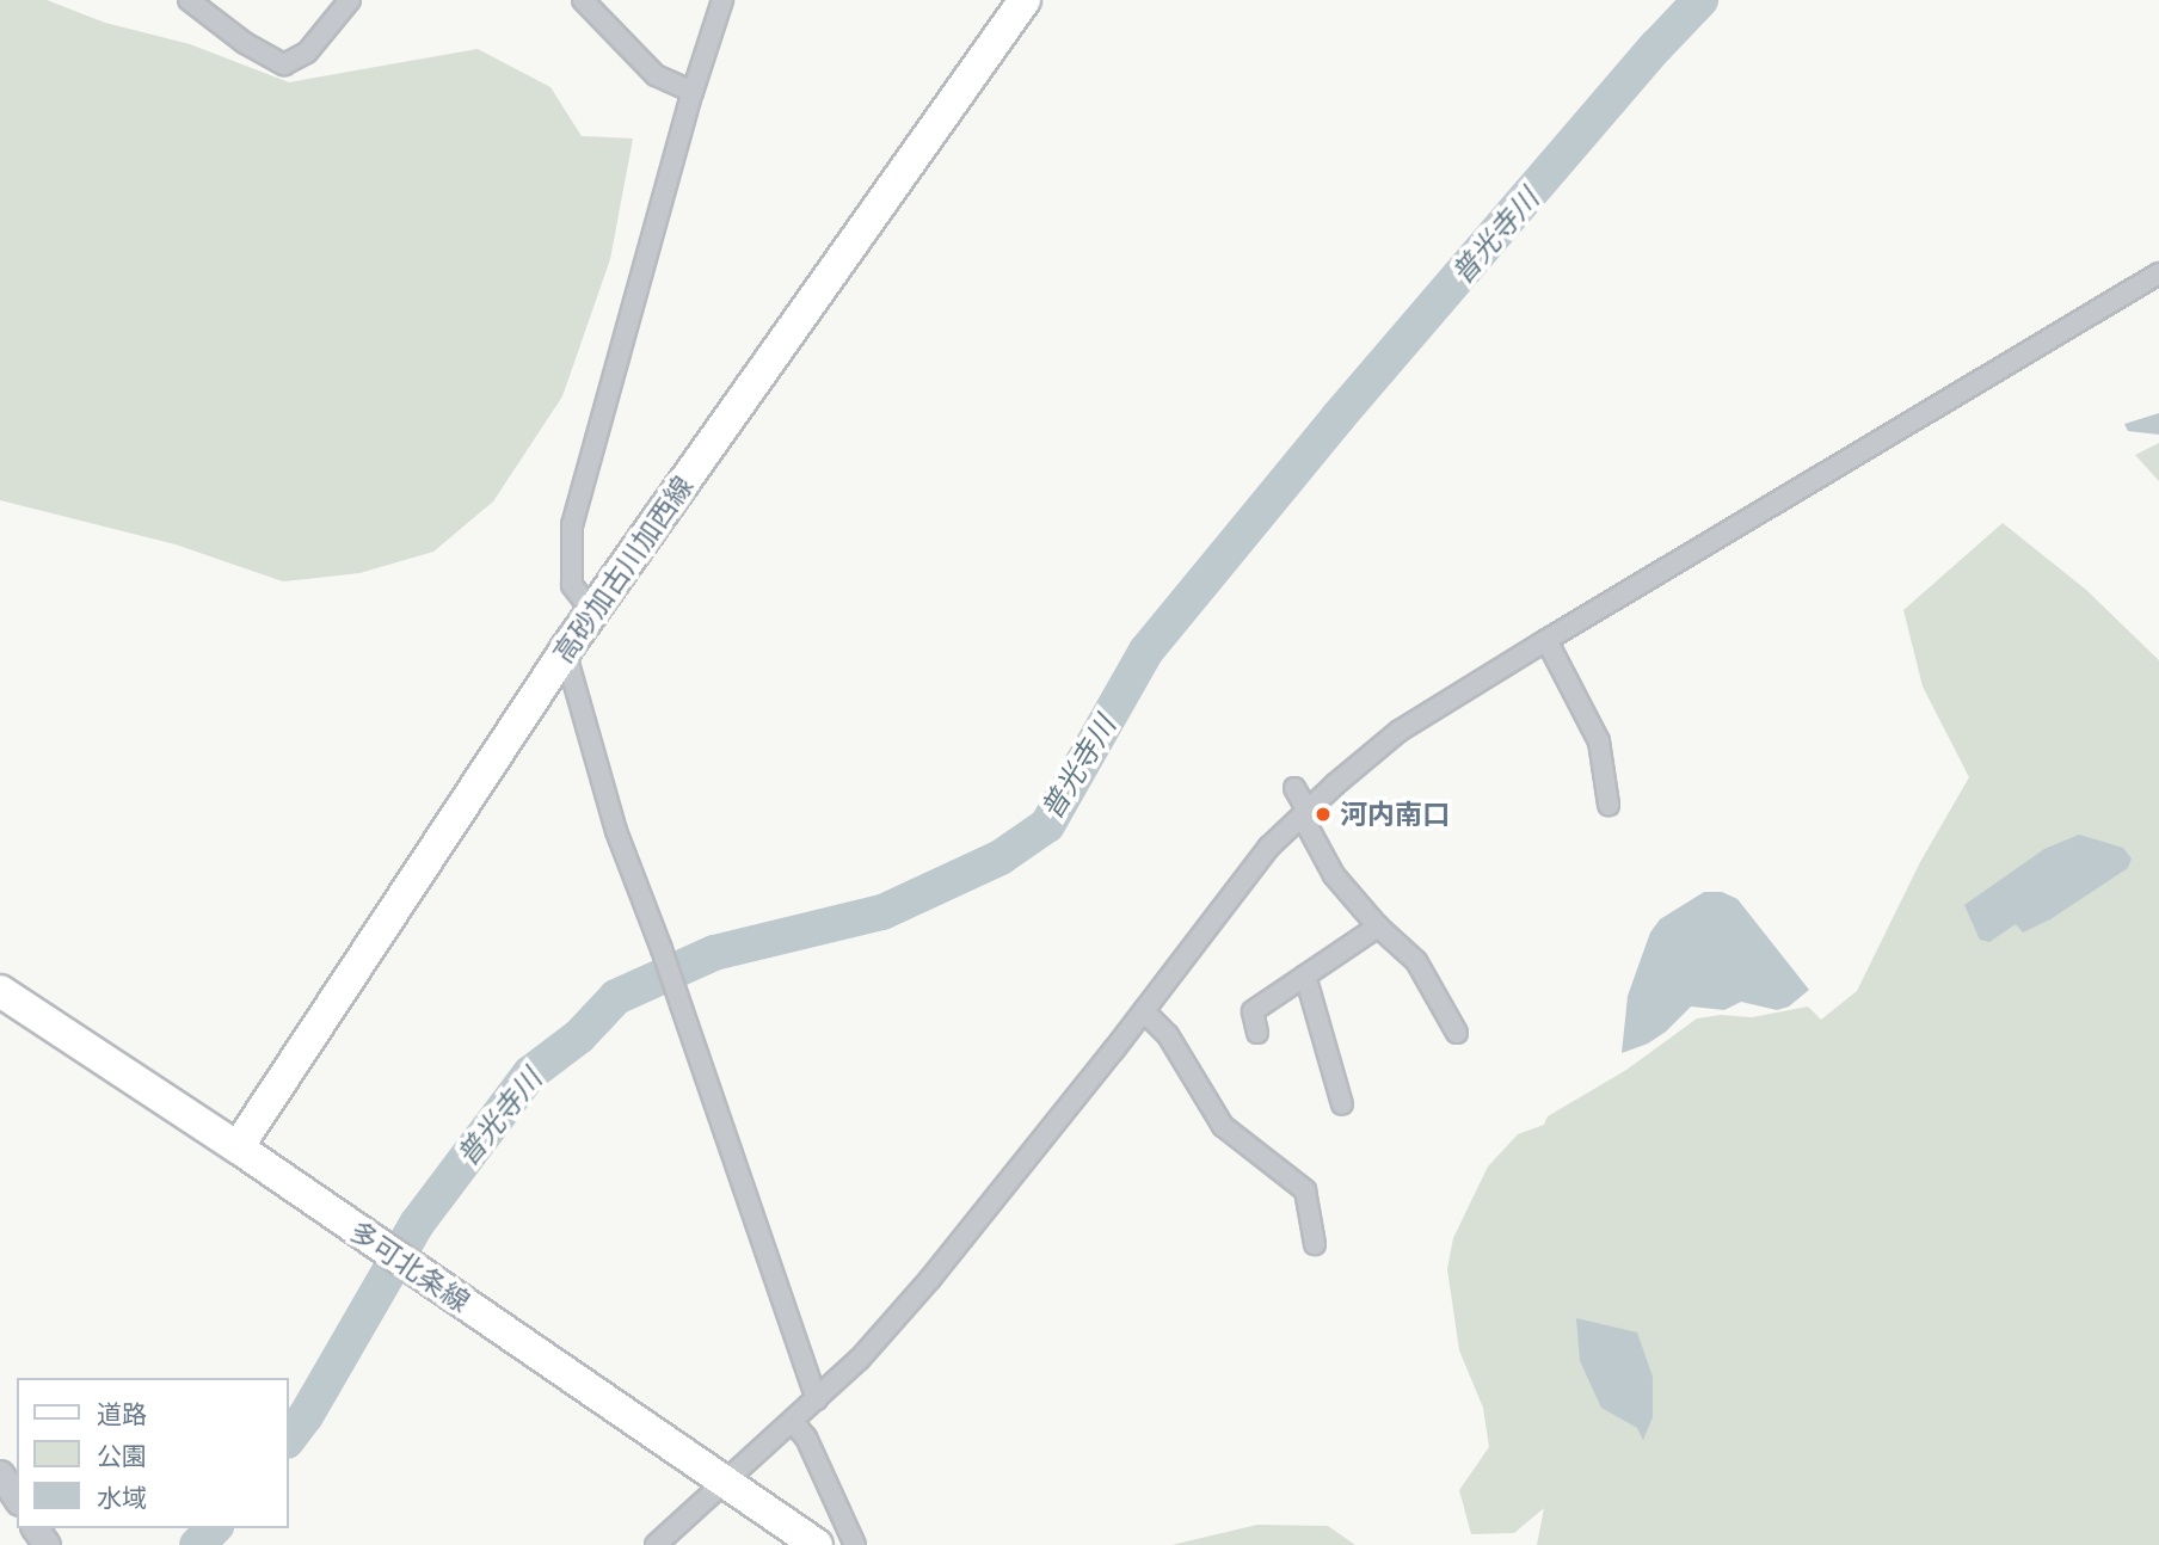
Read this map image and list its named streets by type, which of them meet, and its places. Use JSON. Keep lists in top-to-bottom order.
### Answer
{
  "streets": {
    "main road": ["高砂加古川加西線", "多可北条線"]
  },
  "crossings": [
    ["高砂加古川加西線", "多可北条線"]
  ],
  "water": ["普光寺川"],
  "places": ["河内南口"],
  "legend": ["道路", "公園", "水域"]
}
